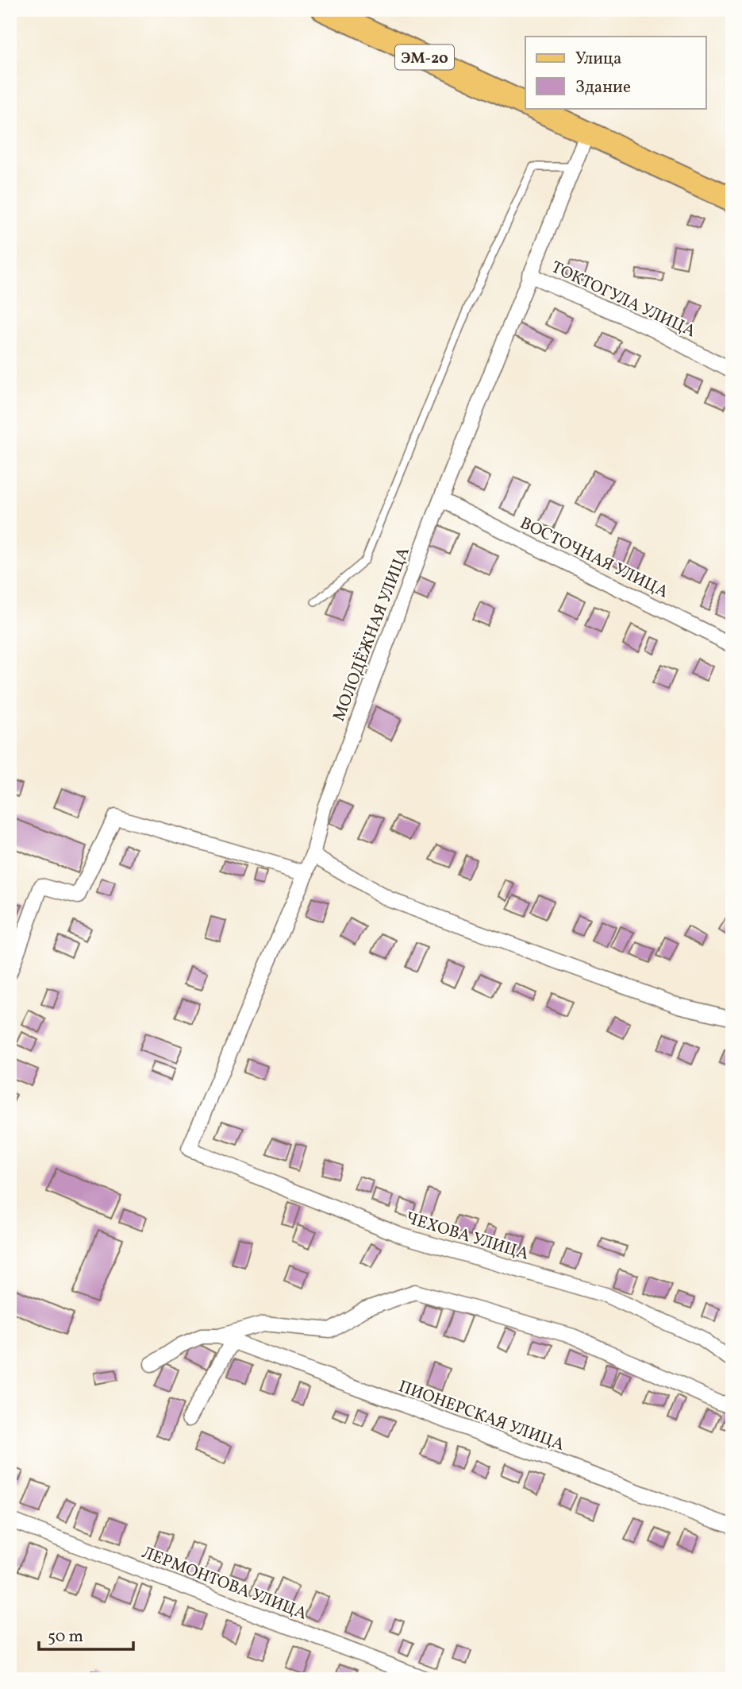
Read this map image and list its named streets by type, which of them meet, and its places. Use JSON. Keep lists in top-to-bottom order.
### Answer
{
  "streets": {
    "main road": ["ЭМ-20"],
    "street": [
      "ТОКТОГУЛА УЛИЦА",
      "ВОСТОЧНАЯ УЛИЦА",
      "МОЛОДЁЖНАЯ УЛИЦА",
      "ЧЕХОВА УЛИЦА",
      "ПИОНЕРСКАЯ УЛИЦА",
      "ЛЕРМОНТОВА УЛИЦА"
    ]
  },
  "crossings": [
    ["ТОКТОГУЛА УЛИЦА", "МОЛОДЁЖНАЯ УЛИЦА"],
    ["ВОСТОЧНАЯ УЛИЦА", "МОЛОДЁЖНАЯ УЛИЦА"],
    ["МОЛОДЁЖНАЯ УЛИЦА", "ЧЕХОВА УЛИЦА"]
  ],
  "legend": ["Улица", "Здание"],
  "scale_bar": "50 m"
}
